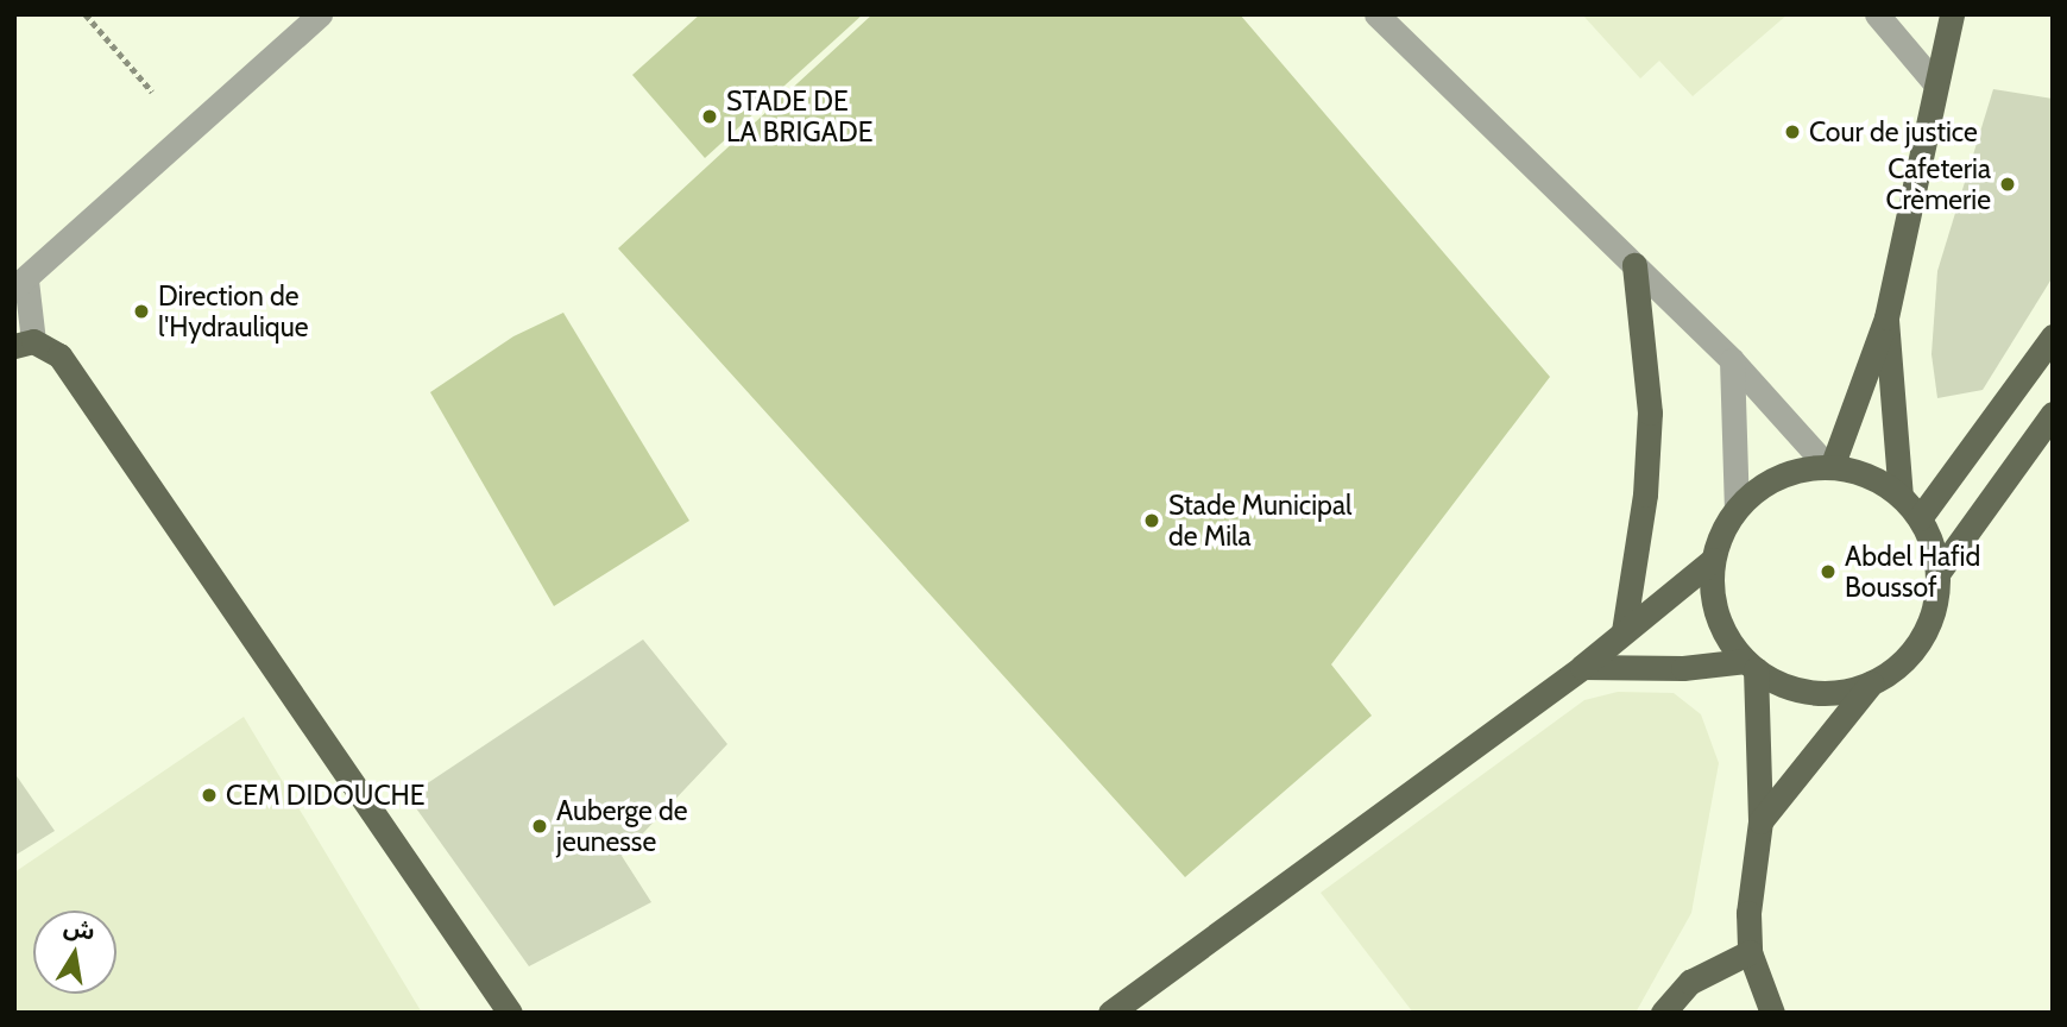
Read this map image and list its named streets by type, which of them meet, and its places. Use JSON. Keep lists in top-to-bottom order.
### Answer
{
  "places": [
    "STADE DE LA BRIGADE",
    "Cour de justice",
    "Cafeteria Crèmerie",
    "Direction de l'Hydraulique",
    "Stade Municipal de Mila",
    "Abdel Hafid Boussof",
    "CEM DIDOUCHE",
    "Auberge de jeunesse"
  ],
  "north": "top"
}
